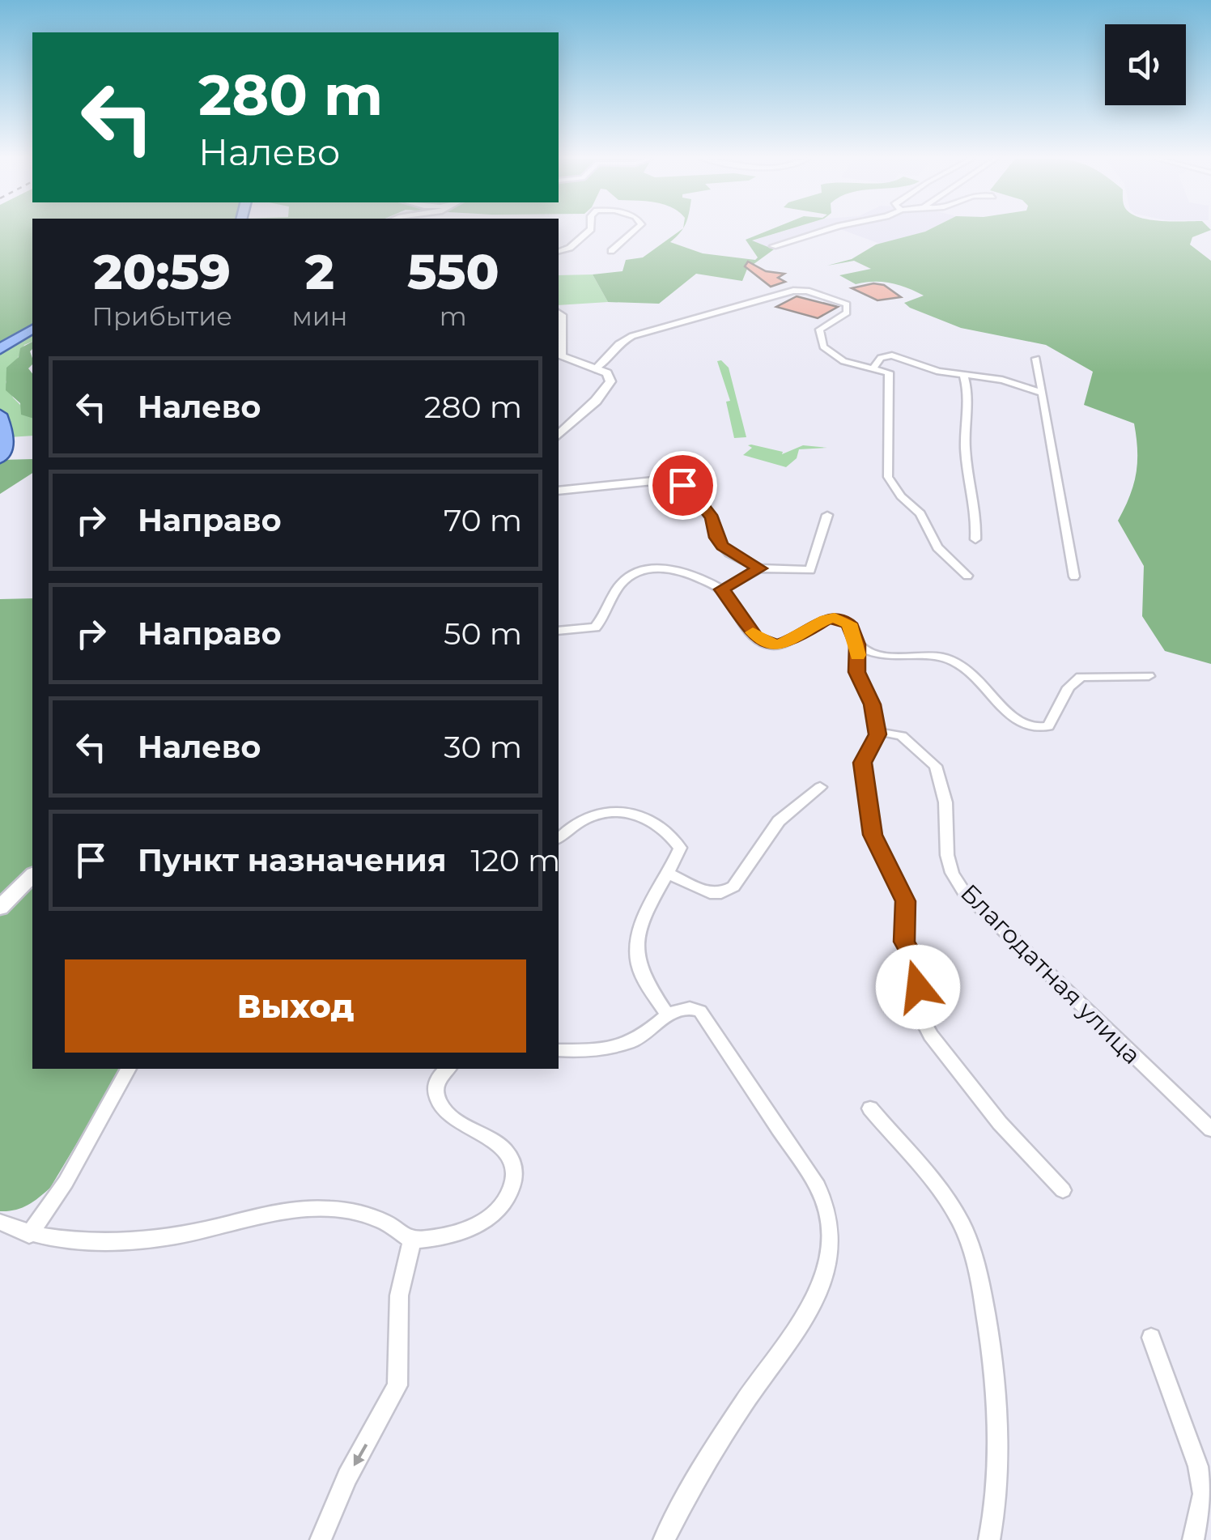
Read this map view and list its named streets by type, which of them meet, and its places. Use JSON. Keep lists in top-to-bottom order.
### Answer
{
  "streets": {
    "street": ["Благодатная улица"]
  },
  "page": {
    "turn": ["280 m", "Налево"],
    "eta": [
      "20:59",
      "Прибытие",
      "2",
      "мин",
      "550",
      "m"
    ],
    "list": [
      {
        "name": "Налево",
        "value": "280 m"
      },
      {
        "name": "Направо",
        "value": "70 m"
      },
      {
        "name": "Направо",
        "value": "50 m"
      },
      {
        "name": "Налево",
        "value": "30 m"
      },
      {
        "name": "Пункт назначения",
        "value": "120 m"
      }
    ],
    "buttons": "Выход"
  }
}
